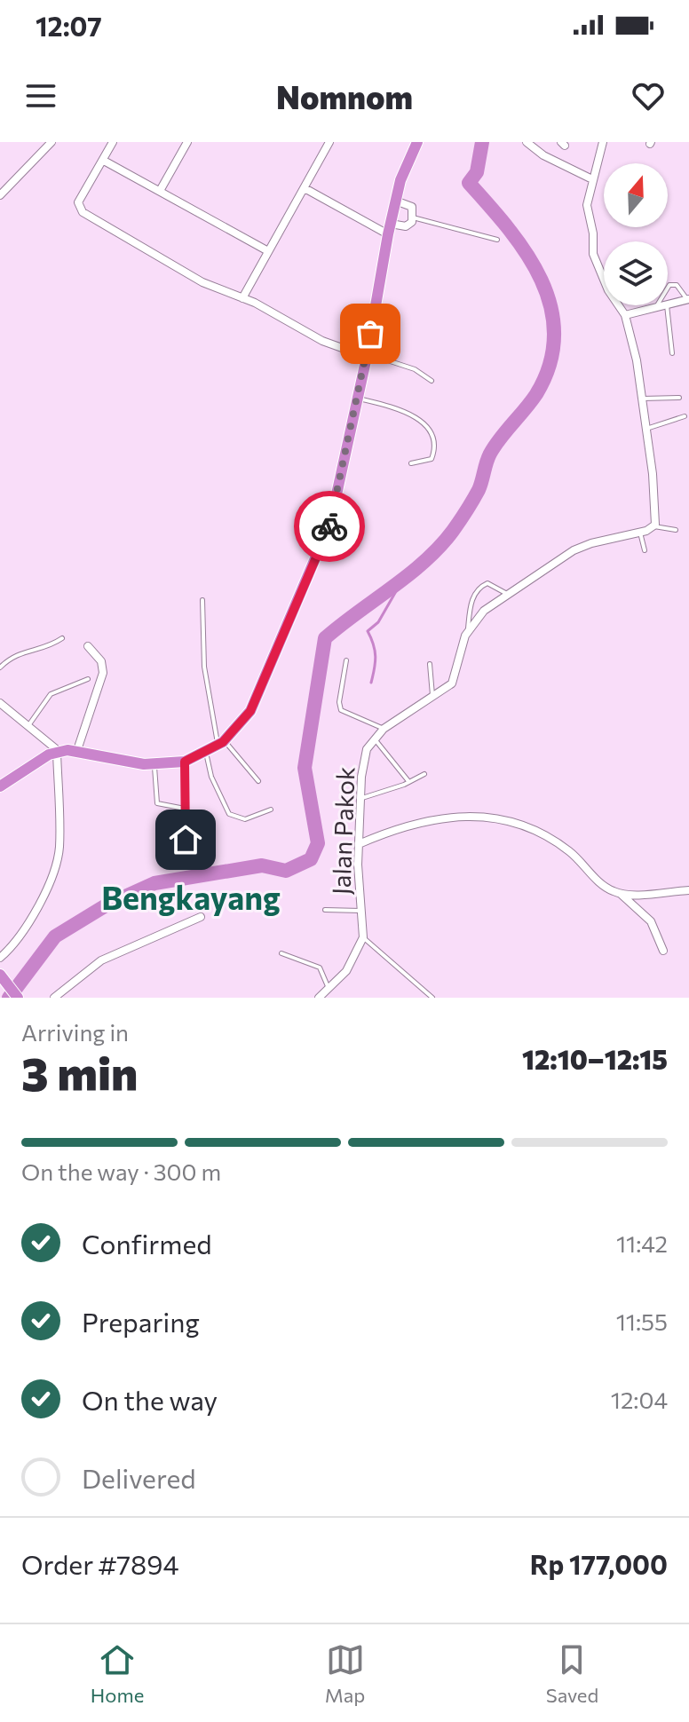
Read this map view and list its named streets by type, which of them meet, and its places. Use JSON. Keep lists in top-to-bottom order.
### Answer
{
  "streets": {
    "street": ["Jalan Pakok"]
  },
  "districts": ["Bengkayang"],
  "north": "top",
  "page": {
    "status": "12:07",
    "header": "Nomnom",
    "heading": ["3 min", "Arriving in", "12:10–12:15"],
    "panel": ["Order #7894", "Rp 177,000"],
    "bar": "On the way · 300 m",
    "list": [
      ["Confirmed", "11:42"],
      ["Preparing", "11:55"],
      ["On the way", "12:04"],
      "Delivered"
    ],
    "tabs": ["Home", "Map", "Saved"]
  }
}
